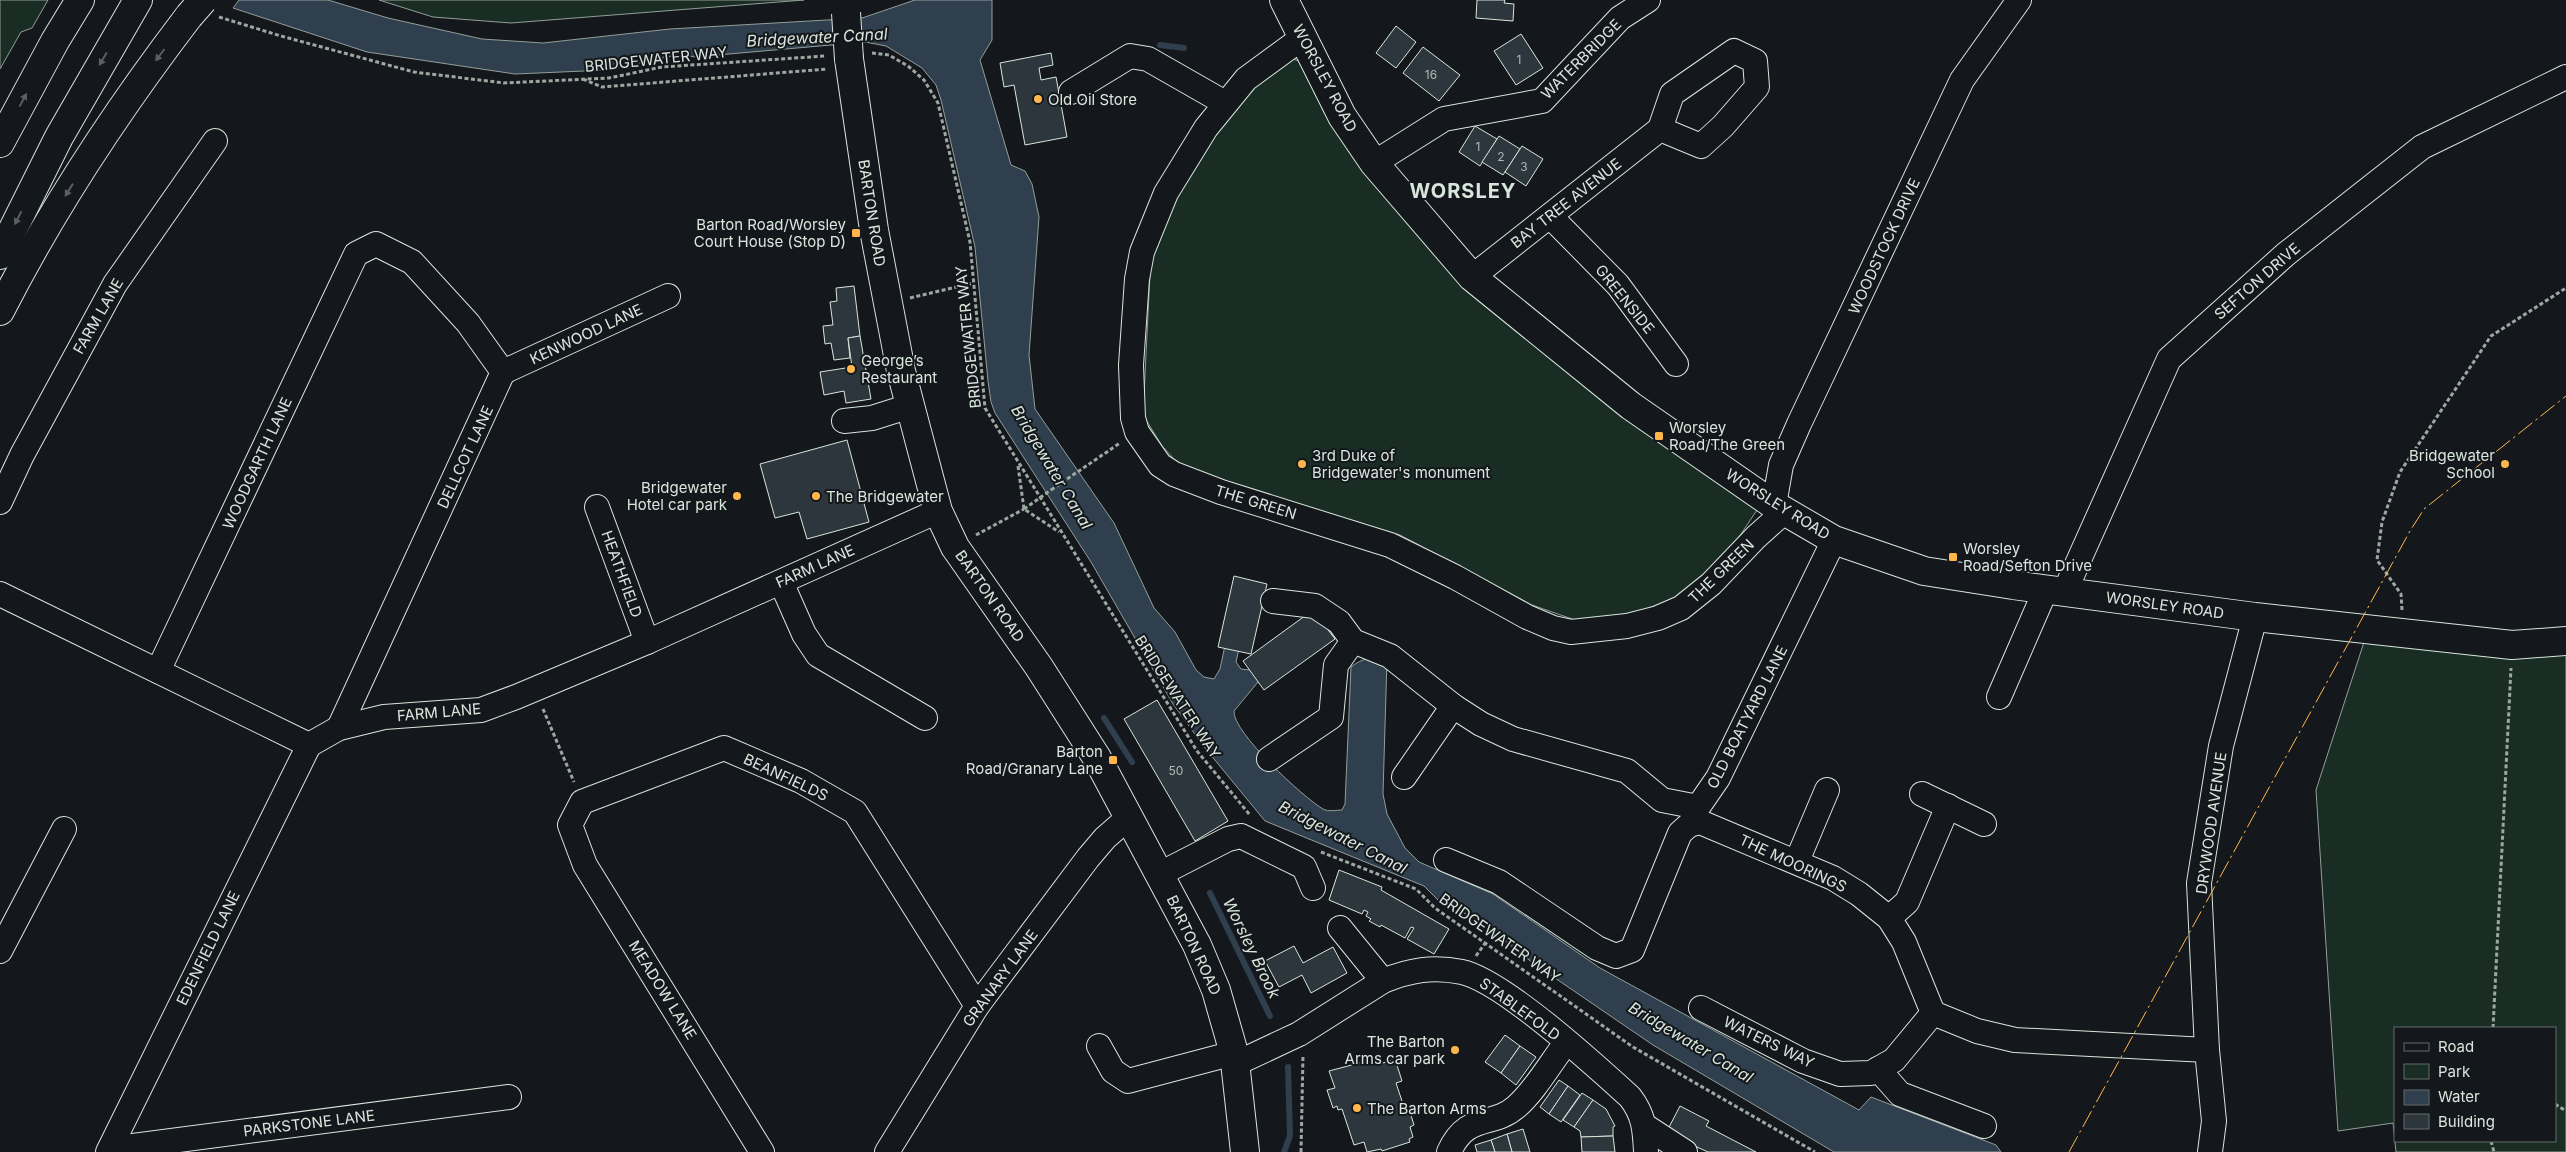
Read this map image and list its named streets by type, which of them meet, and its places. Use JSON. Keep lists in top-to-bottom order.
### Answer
{
  "streets": {
    "main road": ["WORSLEY ROAD", "BARTON ROAD"],
    "street": [
      "WATERBRIDGE",
      "BAY TREE AVENUE",
      "WOODSTOCK DRIVE",
      "SEFTON DRIVE",
      "GREENSIDE",
      "FARM LANE",
      "KENWOOD LANE",
      "DELLCOT LANE",
      "WOODGARTH LANE",
      "THE GREEN",
      "HEATHFIELD",
      "OLD BOATYARD LANE",
      "BEANFIELDS",
      "DRYWOOD AVENUE",
      "THE MOORINGS",
      "EDENFIELD LANE",
      "GRANARY LANE",
      "MEADOW LANE",
      "STABLEFOLD",
      "WATERS WAY",
      "PARKSTONE LANE"
    ],
    "path": ["BRIDGEWATER WAY"]
  },
  "crossings": [
    ["BRIDGEWATER WAY", "BARTON ROAD"],
    ["WATERBRIDGE", "WORSLEY ROAD"],
    ["WORSLEY ROAD", "BAY TREE AVENUE"],
    ["WORSLEY ROAD", "WOODSTOCK DRIVE"],
    ["WORSLEY ROAD", "SEFTON DRIVE"],
    ["WORSLEY ROAD", "THE GREEN"],
    ["WORSLEY ROAD", "OLD BOATYARD LANE"],
    ["WORSLEY ROAD", "DRYWOOD AVENUE"],
    ["BAY TREE AVENUE", "GREENSIDE"],
    ["BARTON ROAD", "FARM LANE"],
    ["BARTON ROAD", "GRANARY LANE"],
    ["BARTON ROAD", "STABLEFOLD"],
    ["WOODSTOCK DRIVE", "THE GREEN"],
    ["FARM LANE", "DELLCOT LANE"],
    ["FARM LANE", "HEATHFIELD"],
    ["FARM LANE", "EDENFIELD LANE"],
    ["KENWOOD LANE", "DELLCOT LANE"],
    ["KENWOOD LANE", "WOODGARTH LANE"],
    ["DELLCOT LANE", "WOODGARTH LANE"],
    ["BEANFIELDS", "GRANARY LANE"],
    ["BEANFIELDS", "MEADOW LANE"],
    ["THE MOORINGS", "WATERS WAY"],
    ["EDENFIELD LANE", "PARKSTONE LANE"]
  ],
  "districts": ["WORSLEY"],
  "water": ["Bridgewater Canal", "Worsley Brook"],
  "places": {
    "other": [
      "Old Oil Store",
      "George’s Restaurant",
      "3rd Duke of Bridgewater's monument",
      "Bridgewater School",
      "Bridgewater Hotel car park",
      "The Bridgewater",
      "The Barton Arms car park",
      "The Barton Arms"
    ],
    "transit": [
      "Barton Road/Worsley Court House (Stop D)",
      "Worsley Road/The Green",
      "Worsley Road/Sefton Drive",
      "Barton Road/Granary Lane"
    ]
  },
  "house_numbers": [
    "1",
    "16",
    "1",
    "2",
    "3",
    "50"
  ],
  "legend": [
    "Road",
    "Park",
    "Water",
    "Building"
  ]
}
